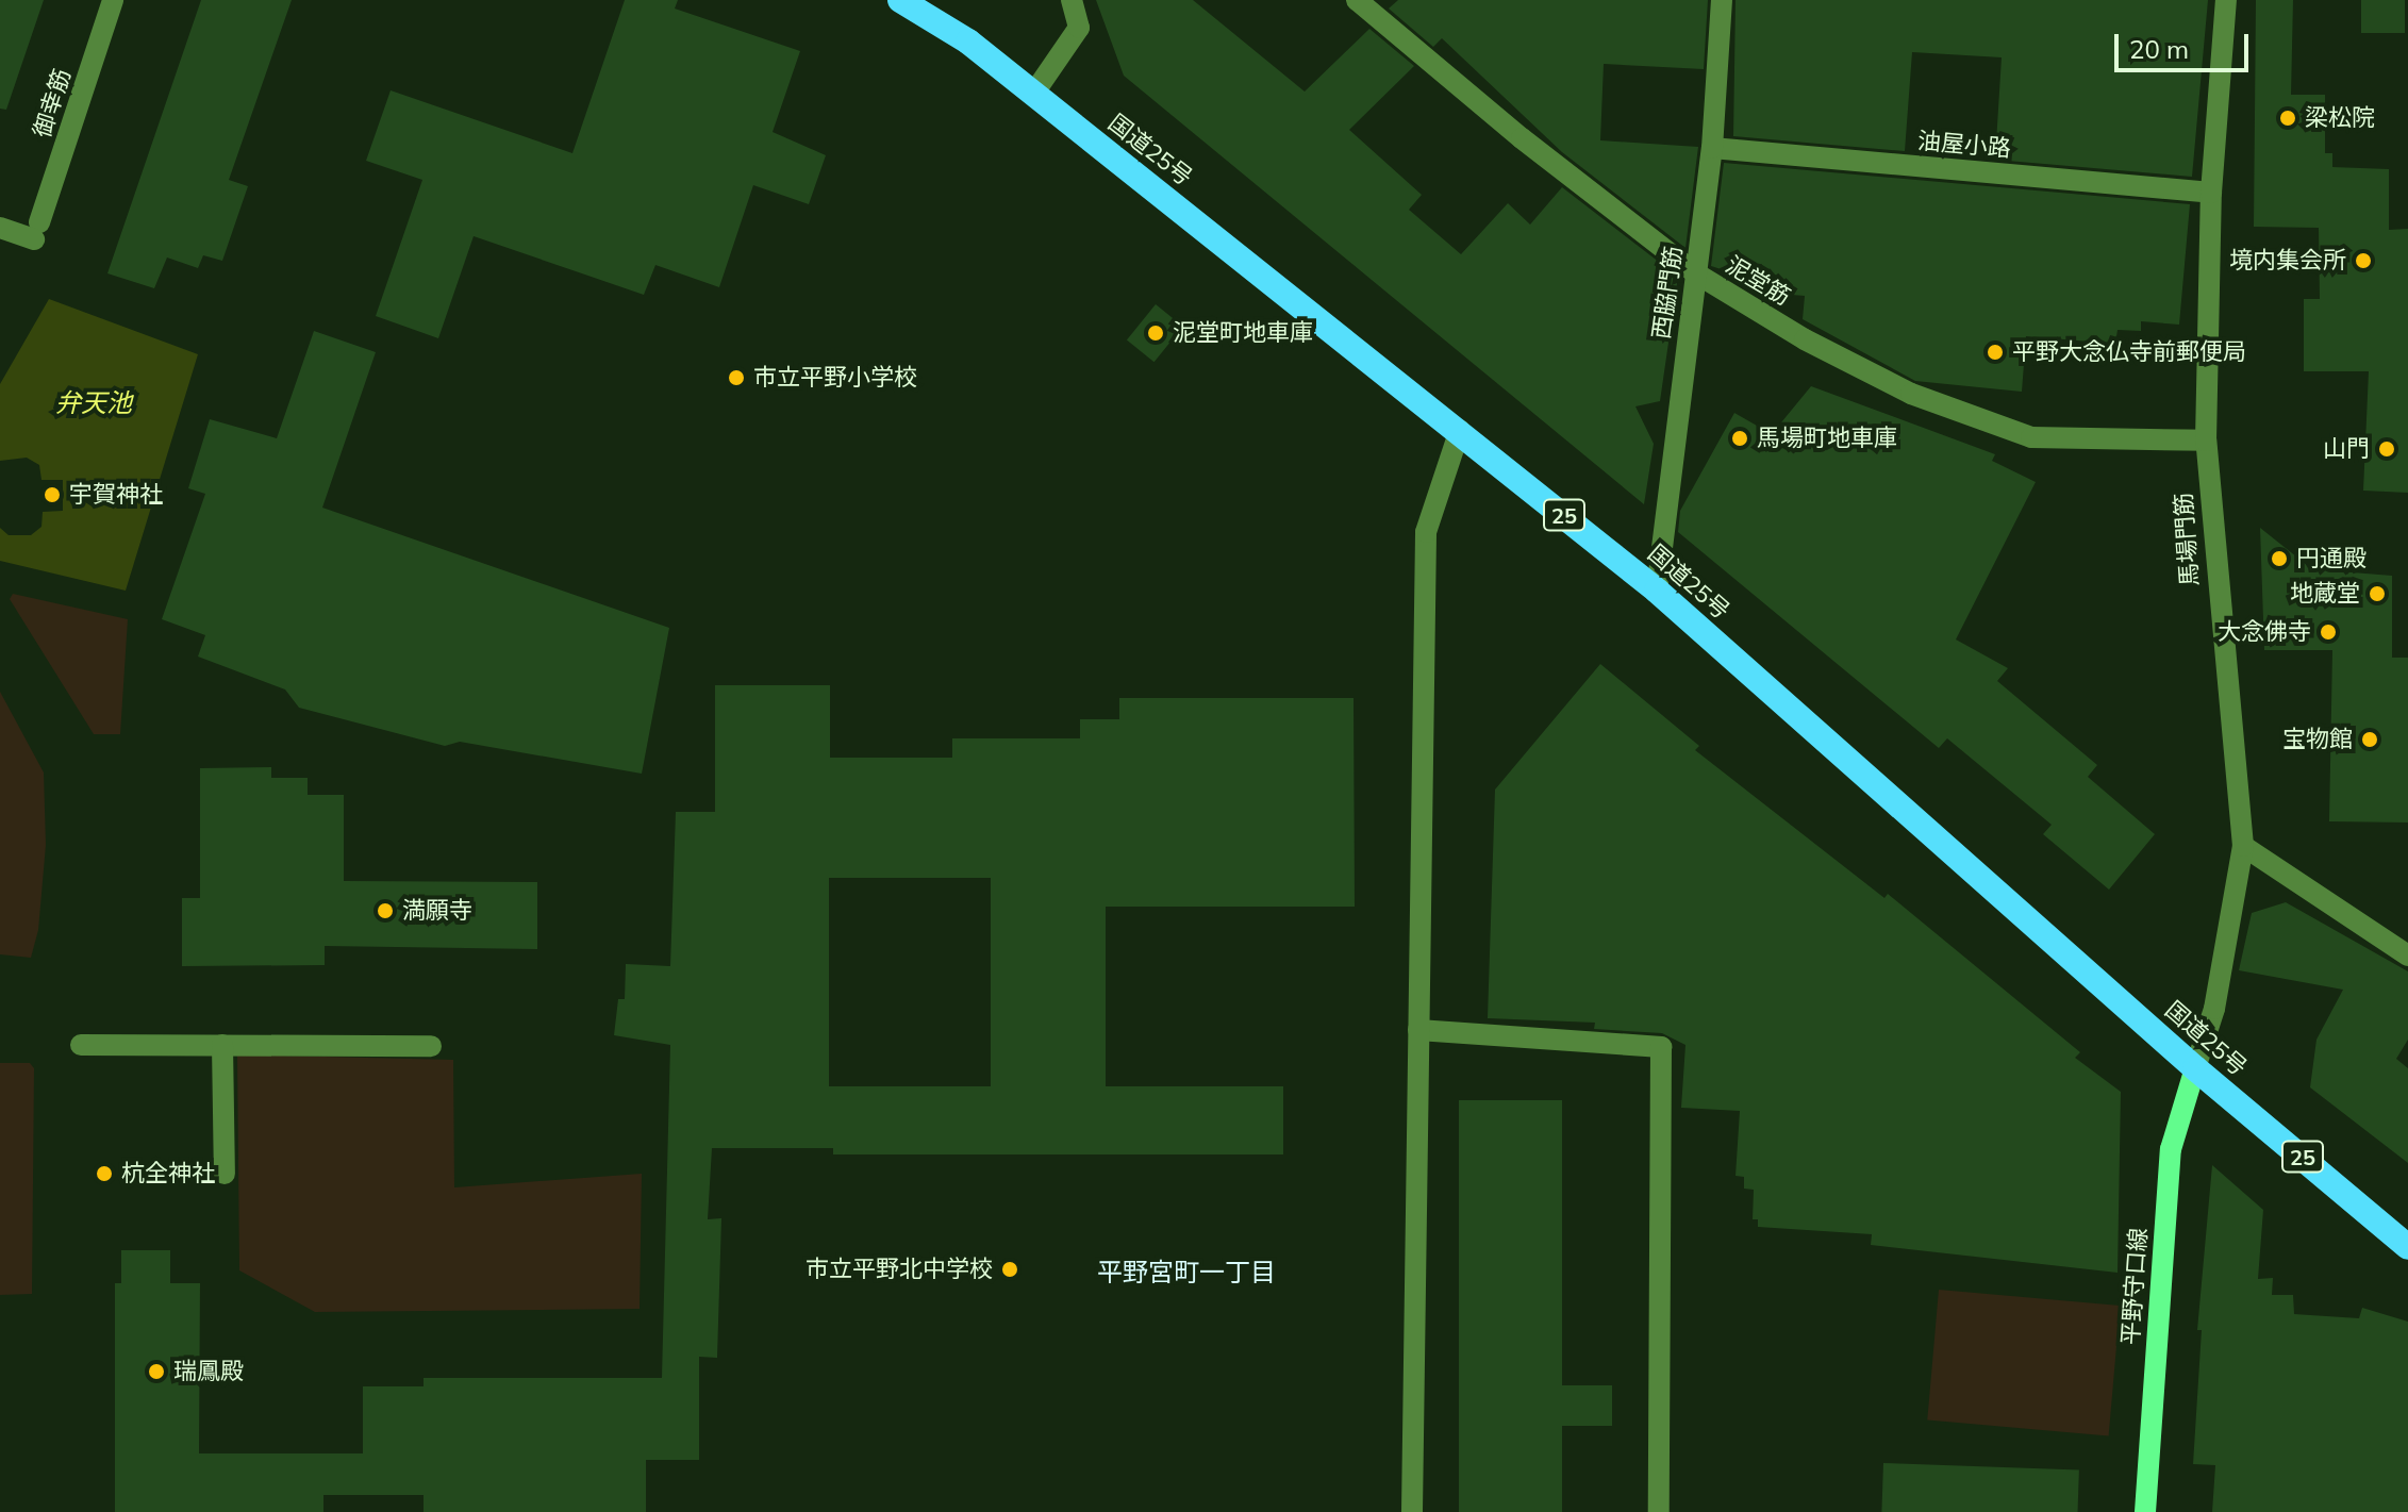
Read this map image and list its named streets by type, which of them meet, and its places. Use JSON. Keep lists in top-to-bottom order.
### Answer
{
  "streets": {
    "highway": ["国道25号", "25"],
    "main road": ["平野守口線"],
    "street": [
      "御幸筋",
      "油屋小路",
      "泥堂筋",
      "西脇門筋",
      "馬場門筋"
    ]
  },
  "crossings": [
    ["油屋小路", "西脇門筋"],
    ["油屋小路", "馬場門筋"],
    ["国道25号", "西脇門筋"],
    ["国道25号", "馬場門筋"],
    ["国道25号", "平野守口線"],
    ["泥堂筋", "西脇門筋"],
    ["泥堂筋", "馬場門筋"],
    ["馬場門筋", "平野守口線"]
  ],
  "districts": ["平野宮町一丁目"],
  "water": ["弁天池"],
  "places": [
    "梁松院",
    "境内集会所",
    "泥堂町地車庫",
    "平野大念仏寺前郵便局",
    "市立平野小学校",
    "馬場町地車庫",
    "山門",
    "宇賀神社",
    "円通殿",
    "地蔵堂",
    "大念佛寺",
    "宝物館",
    "満願寺",
    "杭全神社",
    "市立平野北中学校",
    "瑞鳳殿"
  ],
  "scale_bar": "20 m"
}
